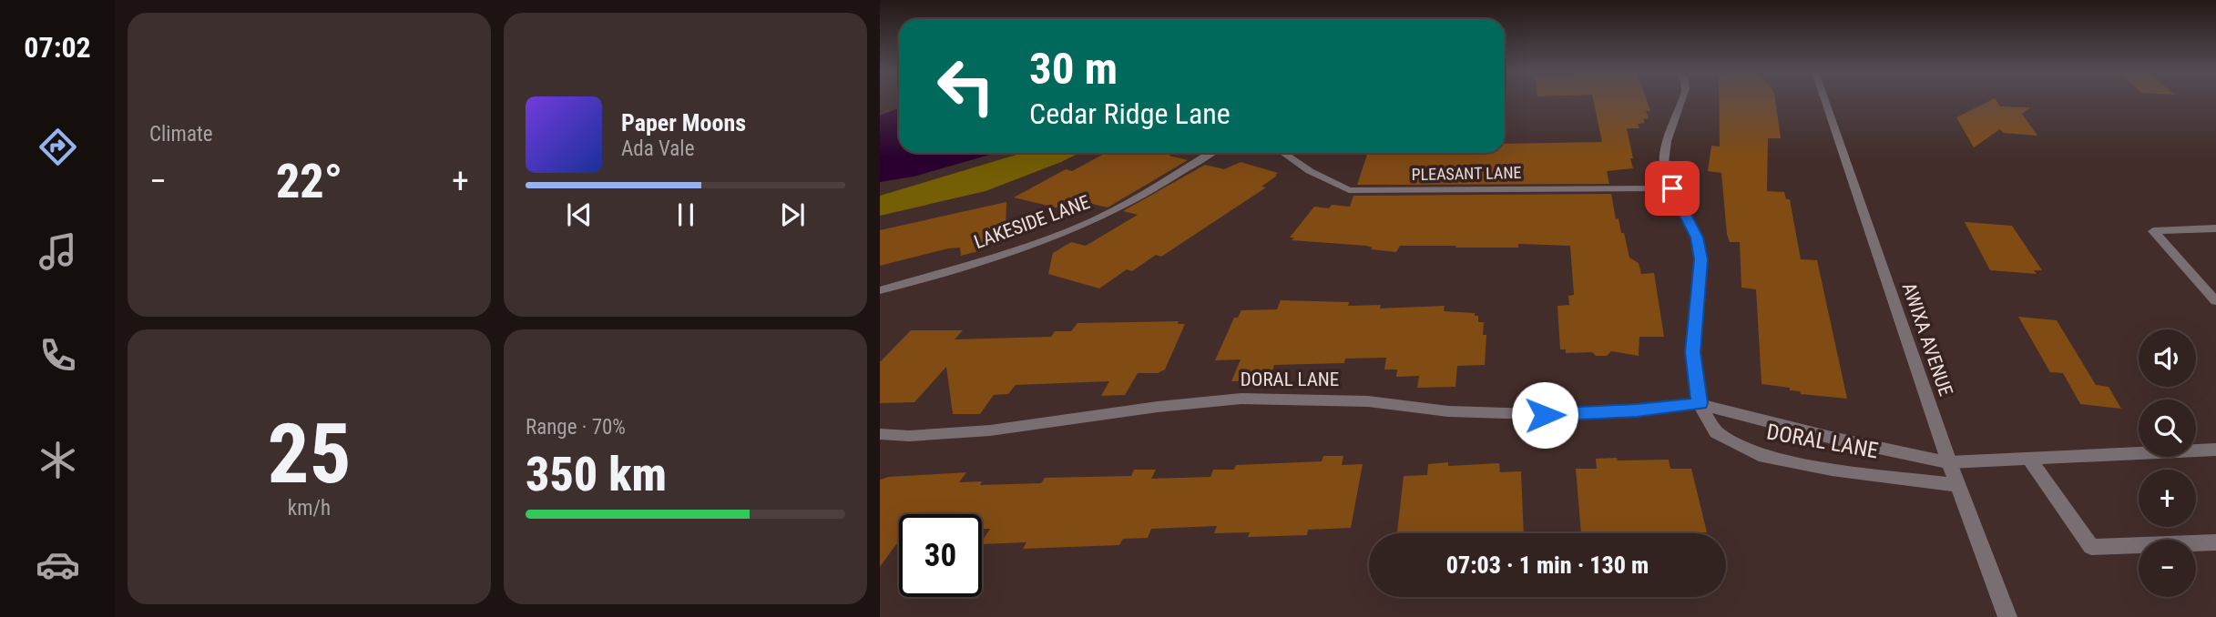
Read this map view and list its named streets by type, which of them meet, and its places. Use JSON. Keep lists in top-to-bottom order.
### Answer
{
  "streets": {
    "street": [
      "PLEASANT LANE",
      "LAKESIDE LANE",
      "AWIXA AVENUE",
      "DORAL LANE"
    ]
  },
  "crossings": [
    ["AWIXA AVENUE", "DORAL LANE"]
  ],
  "page": {
    "tabs": "07:02",
    "tile": [
      "Climate",
      ["25", "km/h"],
      ["Range · 70%", "350 km"]
    ],
    "turn": ["30 m", "Cedar Ridge Lane"],
    "song": ["Paper Moons", "Ada Vale"],
    "heat": ["−", "22°", "+"],
    "map_buttons": ["+", "−"],
    "limit": "30",
    "trip": "07:03 · 1 min · 130 m"
  }
}
